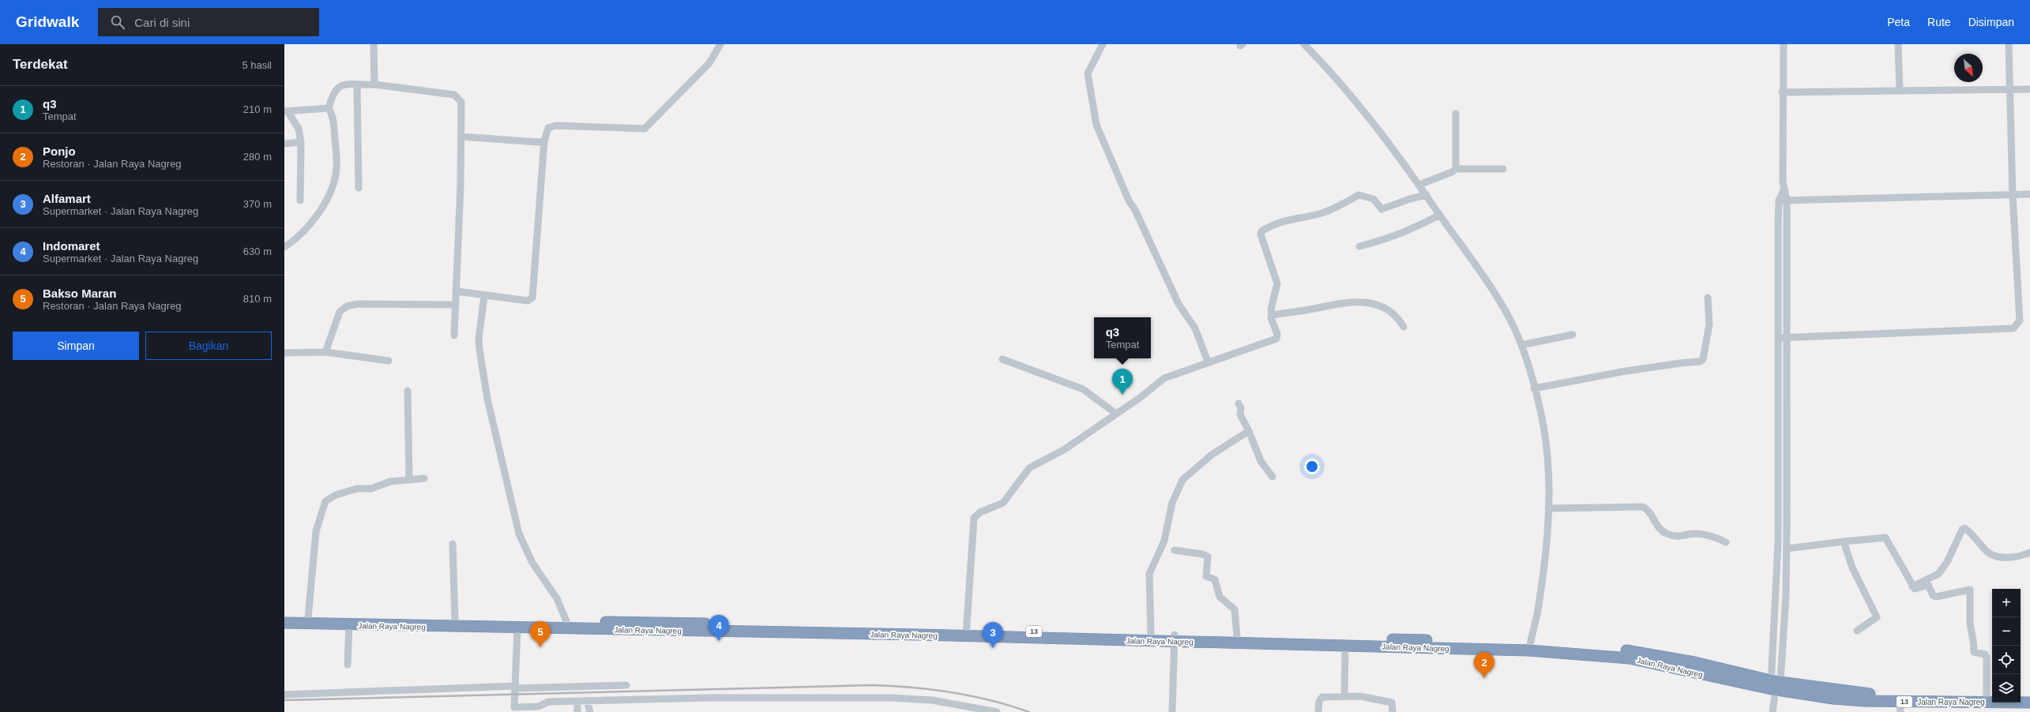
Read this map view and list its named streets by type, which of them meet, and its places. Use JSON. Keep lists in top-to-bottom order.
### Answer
{
  "streets": {
    "highway": ["Jalan Raya Nagreg", "13"]
  },
  "north": "bottom right",
  "page": {
    "header": "Gridwalk",
    "search": "Cari di sini",
    "nav": ["Peta", "Rute", "Disimpan"],
    "heading": ["Terdekat", "5 hasil"],
    "list": [
      {
        "mark": "1",
        "name": "q3",
        "note": "Tempat",
        "value": "210 m"
      },
      {
        "mark": "2",
        "name": "Ponjo",
        "note": "Restoran · Jalan Raya Nagreg",
        "value": "280 m"
      },
      {
        "mark": "3",
        "name": "Alfamart",
        "note": "Supermarket · Jalan Raya Nagreg",
        "value": "370 m"
      },
      {
        "mark": "4",
        "name": "Indomaret",
        "note": "Supermarket · Jalan Raya Nagreg",
        "value": "630 m"
      },
      {
        "mark": "5",
        "name": "Bakso Maran",
        "note": "Restoran · Jalan Raya Nagreg",
        "value": "810 m"
      }
    ],
    "popup": ["q3", "Tempat"],
    "buttons": ["Simpan", "Bagikan"],
    "pins": [
      "1",
      "4",
      "5",
      "3",
      "2"
    ],
    "map_buttons": ["+", "−"]
  }
}
